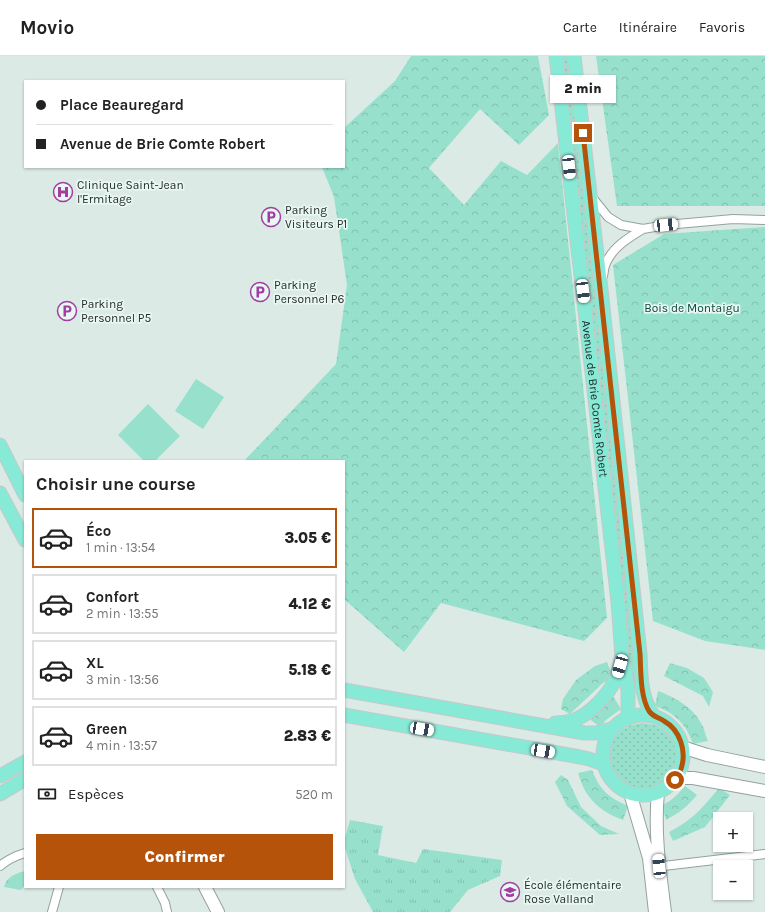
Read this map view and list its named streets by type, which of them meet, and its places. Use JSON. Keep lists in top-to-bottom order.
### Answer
{
  "streets": {
    "main road": ["Avenue de Brie Comte Robert"]
  },
  "parks": ["Bois de Montaigu"],
  "places": {
    "hospital": ["Clinique Saint-Jean l'Ermitage"],
    "parking": ["Parking Visiteurs P1", "Parking Personnel P6", "Parking Personnel P5"],
    "school or university": ["École élémentaire Rose Valland"]
  },
  "page": {
    "header": "Movio",
    "nav": ["Carte", "Itinéraire", "Favoris"],
    "bubble": "2 min",
    "banner": ["Place Beauregard", "Avenue de Brie Comte Robert"],
    "heading": "Choisir une course",
    "list": [
      {
        "name": "Éco",
        "note": "1 min · 13:54",
        "value": "3.05 €"
      },
      {
        "name": "Confort",
        "note": "2 min · 13:55",
        "value": "4.12 €"
      },
      {
        "name": "XL",
        "note": "3 min · 13:56",
        "value": "5.18 €"
      },
      {
        "name": "Green",
        "note": "4 min · 13:57",
        "value": "2.83 €"
      }
    ],
    "pay": ["Espèces", "520 m"],
    "map_buttons": ["+", "−"],
    "buttons": "Confirmer"
  }
}
